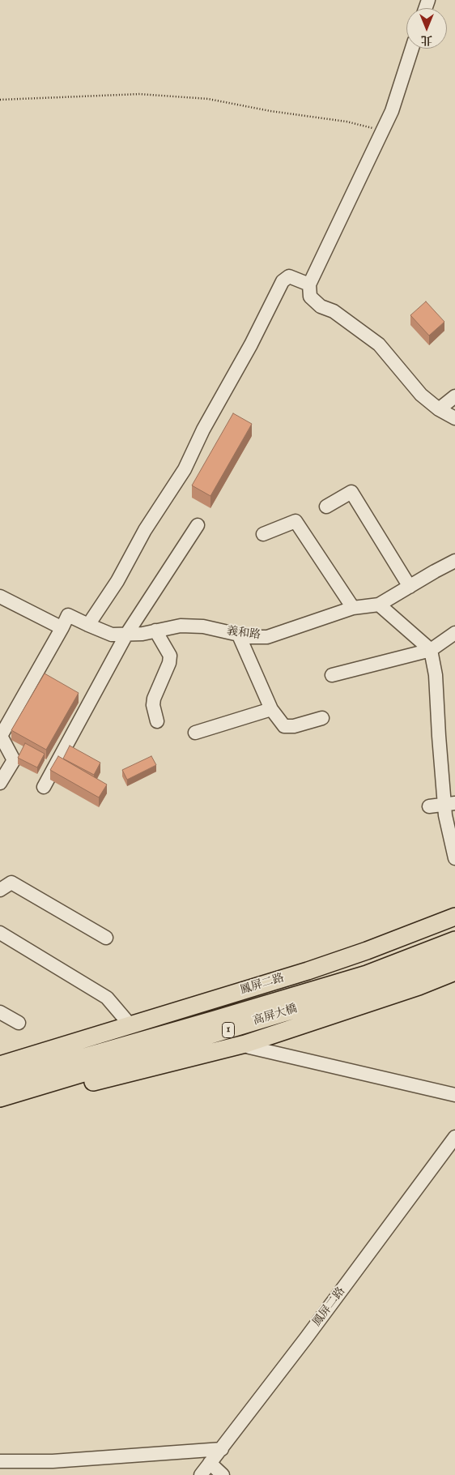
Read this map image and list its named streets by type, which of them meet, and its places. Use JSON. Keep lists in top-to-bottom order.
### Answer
{
  "streets": {
    "main road": ["鳳屏二路", "高屏大橋", "1"],
    "street": ["義和路"]
  },
  "north": "bottom"
}
